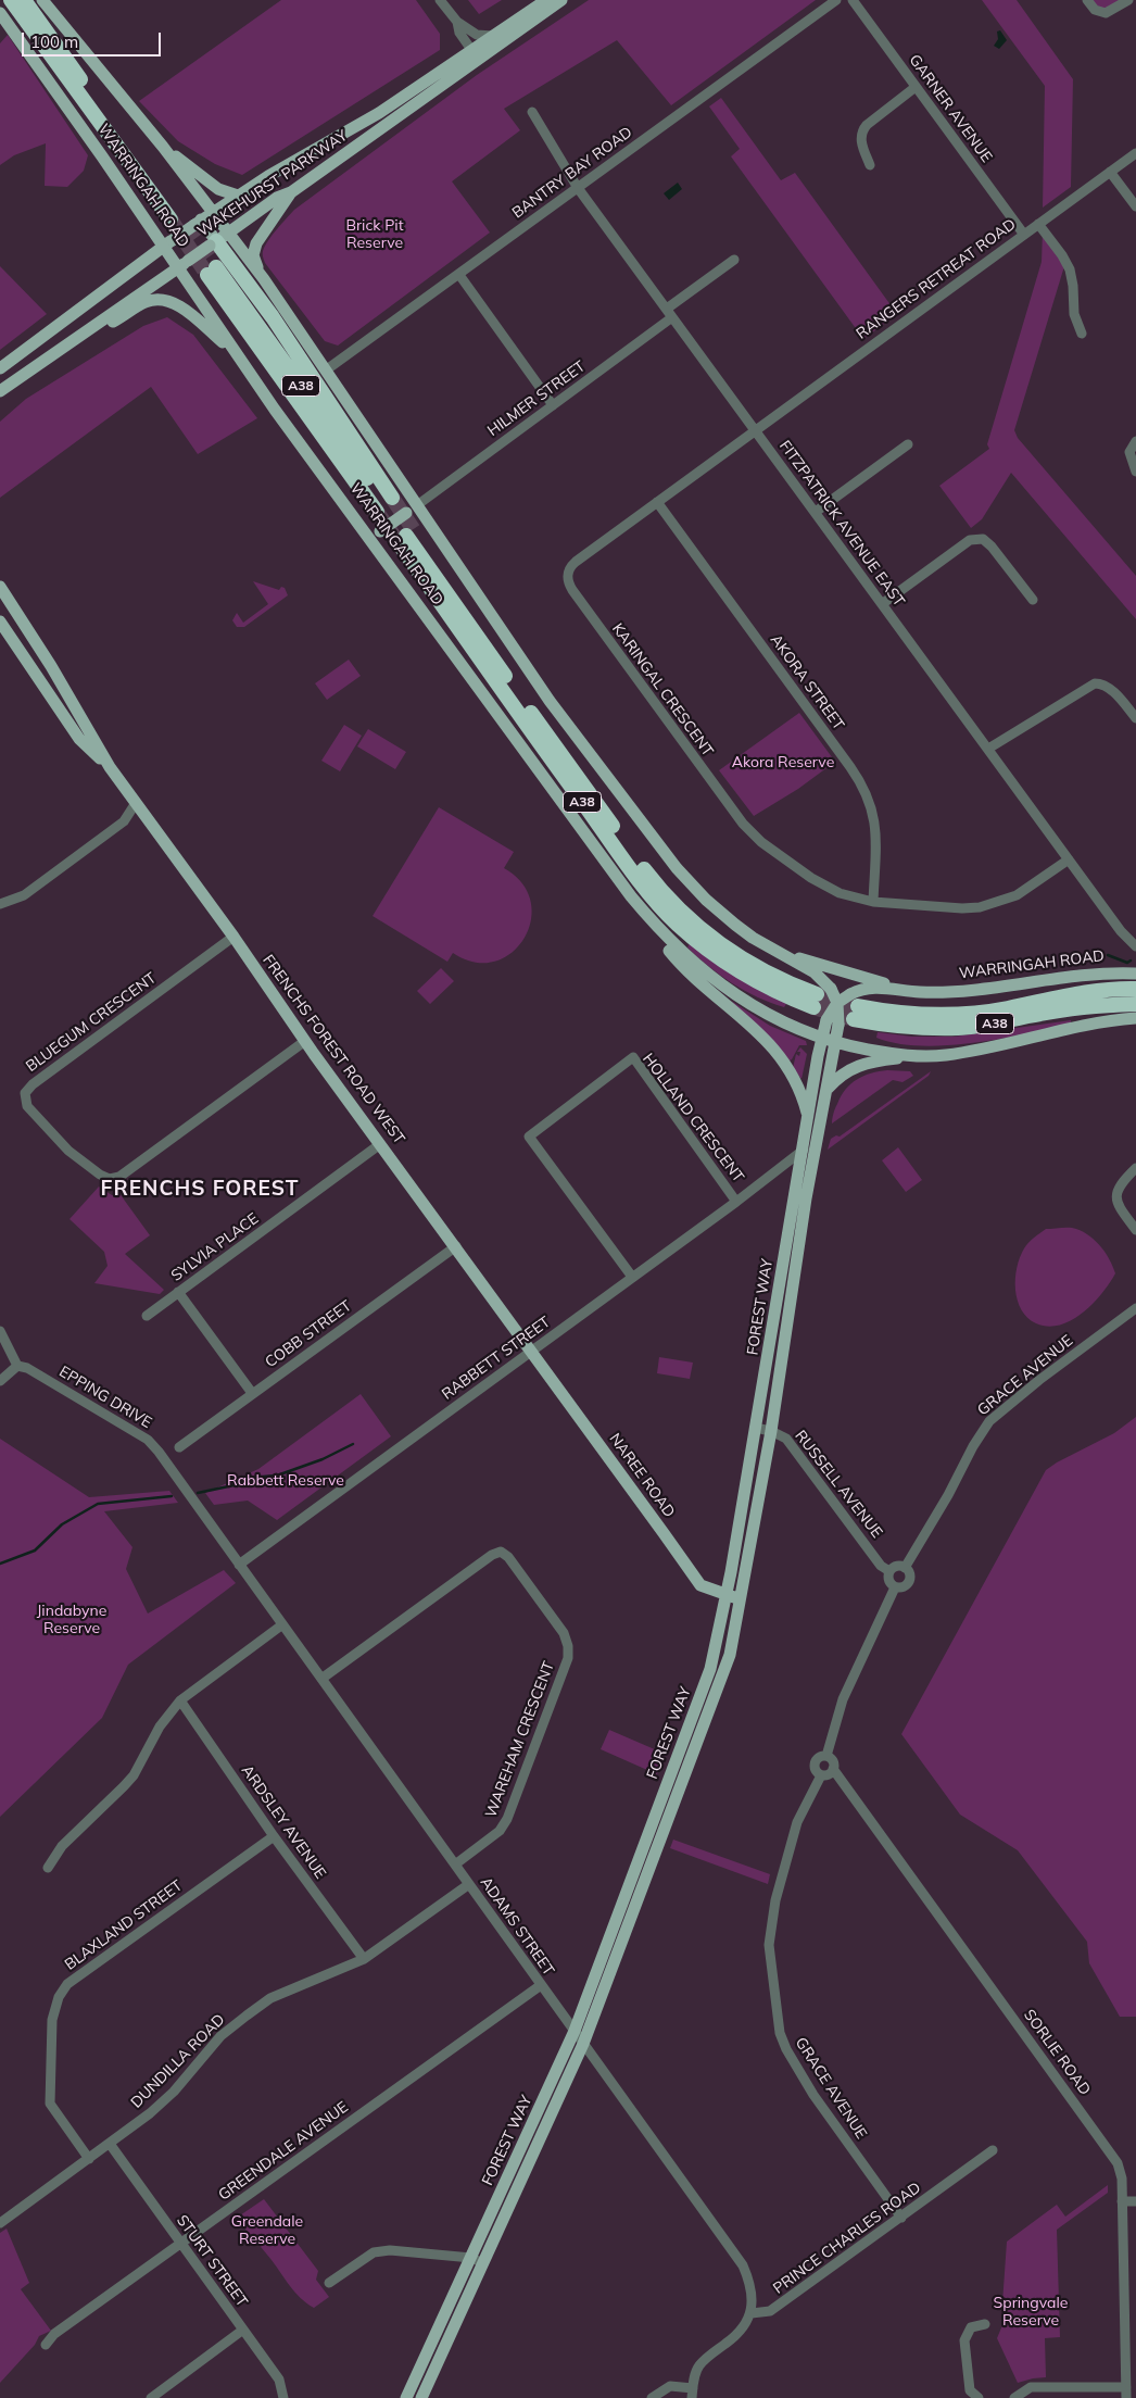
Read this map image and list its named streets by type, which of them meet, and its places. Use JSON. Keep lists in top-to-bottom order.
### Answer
{
  "streets": {
    "highway": ["WARRINGAH ROAD", "A38"],
    "main road": [
      "WAKEHURST PARKWAY",
      "FRENCHS FOREST ROAD WEST",
      "FOREST WAY",
      "NAREE ROAD"
    ],
    "street": [
      "GARNER AVENUE",
      "BANTRY BAY ROAD",
      "RANGERS RETREAT ROAD",
      "HILMER STREET",
      "FITZPATRICK AVENUE EAST",
      "AKORA STREET",
      "KARINGAL CRESCENT",
      "BLUEGUM CRESCENT",
      "HOLLAND CRESCENT",
      "SYLVIA PLACE",
      "COBB STREET",
      "RABBETT STREET",
      "GRACE AVENUE",
      "EPPING DRIVE",
      "RUSSELL AVENUE",
      "WAREHAM CRESCENT",
      "ARDSLEY AVENUE",
      "BLAXLAND STREET",
      "ADAMS STREET",
      "SORLIE ROAD",
      "DUNDILLA ROAD",
      "GREENDALE AVENUE",
      "PRINCE CHARLES ROAD",
      "STURT STREET"
    ]
  },
  "crossings": [
    ["GARNER AVENUE", "RANGERS RETREAT ROAD"],
    ["BANTRY BAY ROAD", "WARRINGAH ROAD"],
    ["BANTRY BAY ROAD", "FITZPATRICK AVENUE EAST"],
    ["WAKEHURST PARKWAY", "WARRINGAH ROAD"],
    ["WARRINGAH ROAD", "A38"],
    ["WARRINGAH ROAD", "HILMER STREET"],
    ["WARRINGAH ROAD", "FOREST WAY"],
    ["RANGERS RETREAT ROAD", "FITZPATRICK AVENUE EAST"],
    ["RANGERS RETREAT ROAD", "KARINGAL CRESCENT"],
    ["HILMER STREET", "FITZPATRICK AVENUE EAST"],
    ["FITZPATRICK AVENUE EAST", "KARINGAL CRESCENT"],
    ["AKORA STREET", "KARINGAL CRESCENT"],
    ["BLUEGUM CRESCENT", "FRENCHS FOREST ROAD WEST"],
    ["FRENCHS FOREST ROAD WEST", "SYLVIA PLACE"],
    ["FRENCHS FOREST ROAD WEST", "COBB STREET"],
    ["FRENCHS FOREST ROAD WEST", "RABBETT STREET"],
    ["FRENCHS FOREST ROAD WEST", "NAREE ROAD"],
    ["HOLLAND CRESCENT", "RABBETT STREET"],
    ["FOREST WAY", "RABBETT STREET"],
    ["FOREST WAY", "NAREE ROAD"],
    ["FOREST WAY", "RUSSELL AVENUE"],
    ["FOREST WAY", "ADAMS STREET"],
    ["RABBETT STREET", "EPPING DRIVE"],
    ["RABBETT STREET", "NAREE ROAD"],
    ["RABBETT STREET", "ADAMS STREET"],
    ["GRACE AVENUE", "RUSSELL AVENUE"],
    ["GRACE AVENUE", "SORLIE ROAD"],
    ["GRACE AVENUE", "PRINCE CHARLES ROAD"],
    ["EPPING DRIVE", "ADAMS STREET"],
    ["WAREHAM CRESCENT", "ADAMS STREET"],
    ["ARDSLEY AVENUE", "BLAXLAND STREET"],
    ["ARDSLEY AVENUE", "DUNDILLA ROAD"],
    ["BLAXLAND STREET", "DUNDILLA ROAD"],
    ["ADAMS STREET", "DUNDILLA ROAD"],
    ["ADAMS STREET", "GREENDALE AVENUE"],
    ["ADAMS STREET", "PRINCE CHARLES ROAD"],
    ["DUNDILLA ROAD", "STURT STREET"],
    ["GREENDALE AVENUE", "STURT STREET"]
  ],
  "districts": ["FRENCHS FOREST"],
  "parks": [
    "Brick Pit Reserve",
    "Akora Reserve",
    "Rabbett Reserve",
    "Jindabyne Reserve",
    "Greendale Reserve",
    "Springvale Reserve"
  ],
  "scale_bar": "100 m"
}
